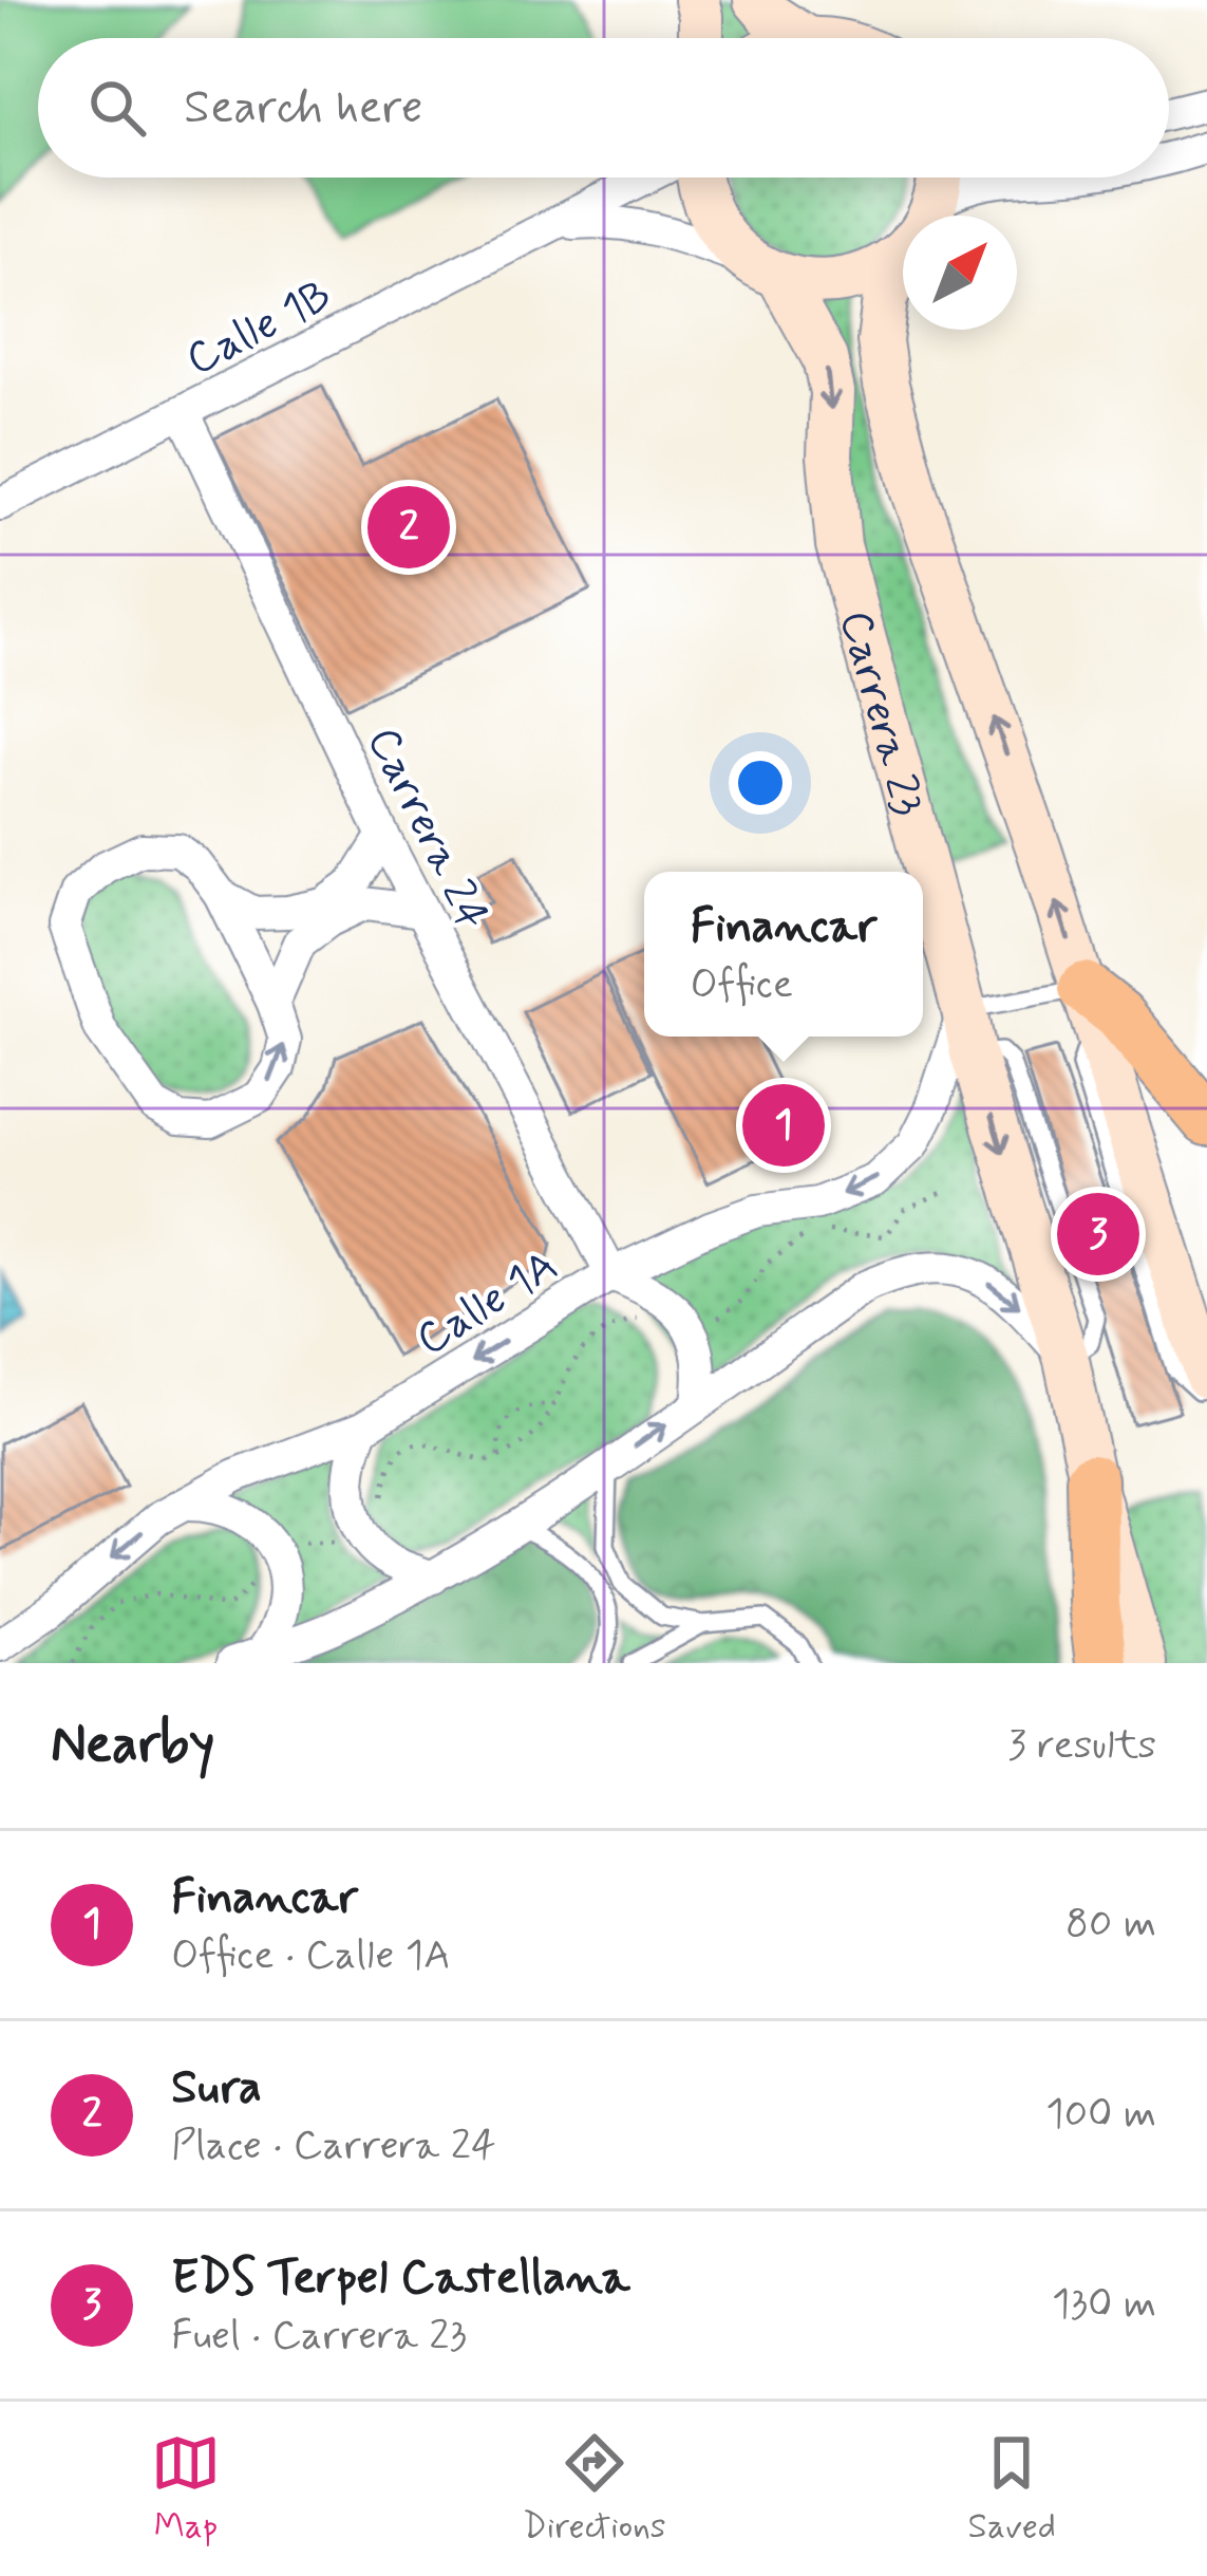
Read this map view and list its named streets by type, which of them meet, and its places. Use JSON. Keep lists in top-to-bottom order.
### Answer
{
  "streets": {
    "main road": ["Carrera 23"],
    "street": ["Calle 1B", "Carrera 24", "Calle 1A"]
  },
  "crossings": [
    ["Calle 1B", "Carrera 23"],
    ["Calle 1B", "Carrera 24"],
    ["Carrera 23", "Calle 1A"],
    ["Carrera 24", "Calle 1A"]
  ],
  "north": "top right",
  "page": {
    "search": "Search here",
    "pins": ["2", "1", "3"],
    "popup": ["Financar", "Office"],
    "heading": ["Nearby", "3 results"],
    "list": [
      {
        "mark": "1",
        "name": "Financar",
        "note": "Office · Calle 1A",
        "value": "80 m"
      },
      {
        "mark": "2",
        "name": "Sura",
        "note": "Place · Carrera 24",
        "value": "100 m"
      },
      {
        "mark": "3",
        "name": "EDS Terpel Castellana",
        "note": "Fuel · Carrera 23",
        "value": "130 m"
      }
    ],
    "nav": ["Map", "Directions", "Saved"]
  }
}
